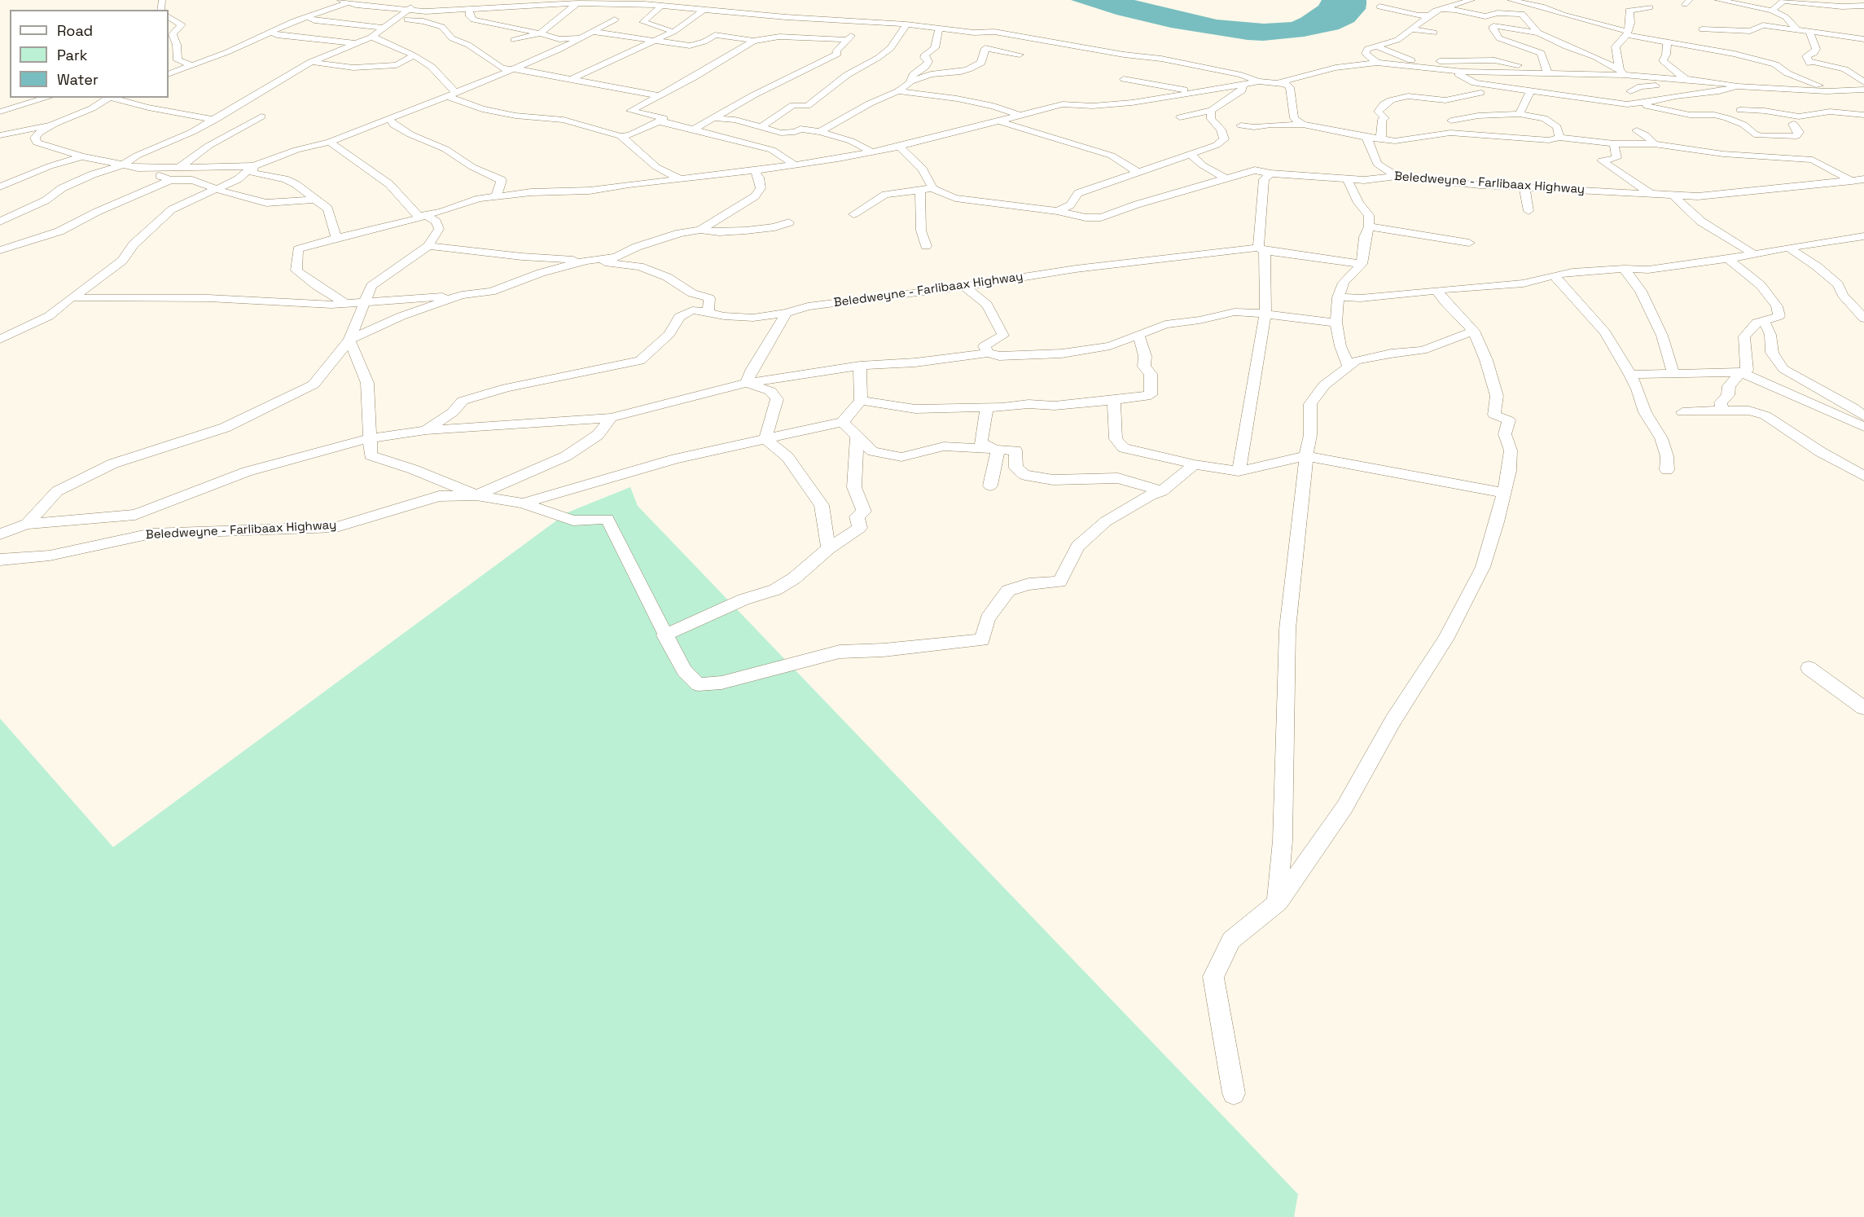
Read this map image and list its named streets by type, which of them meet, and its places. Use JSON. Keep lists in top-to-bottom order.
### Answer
{
  "streets": {
    "street": ["Beledweyne - Farlibaax Highway"]
  },
  "legend": ["Road", "Park", "Water"]
}
